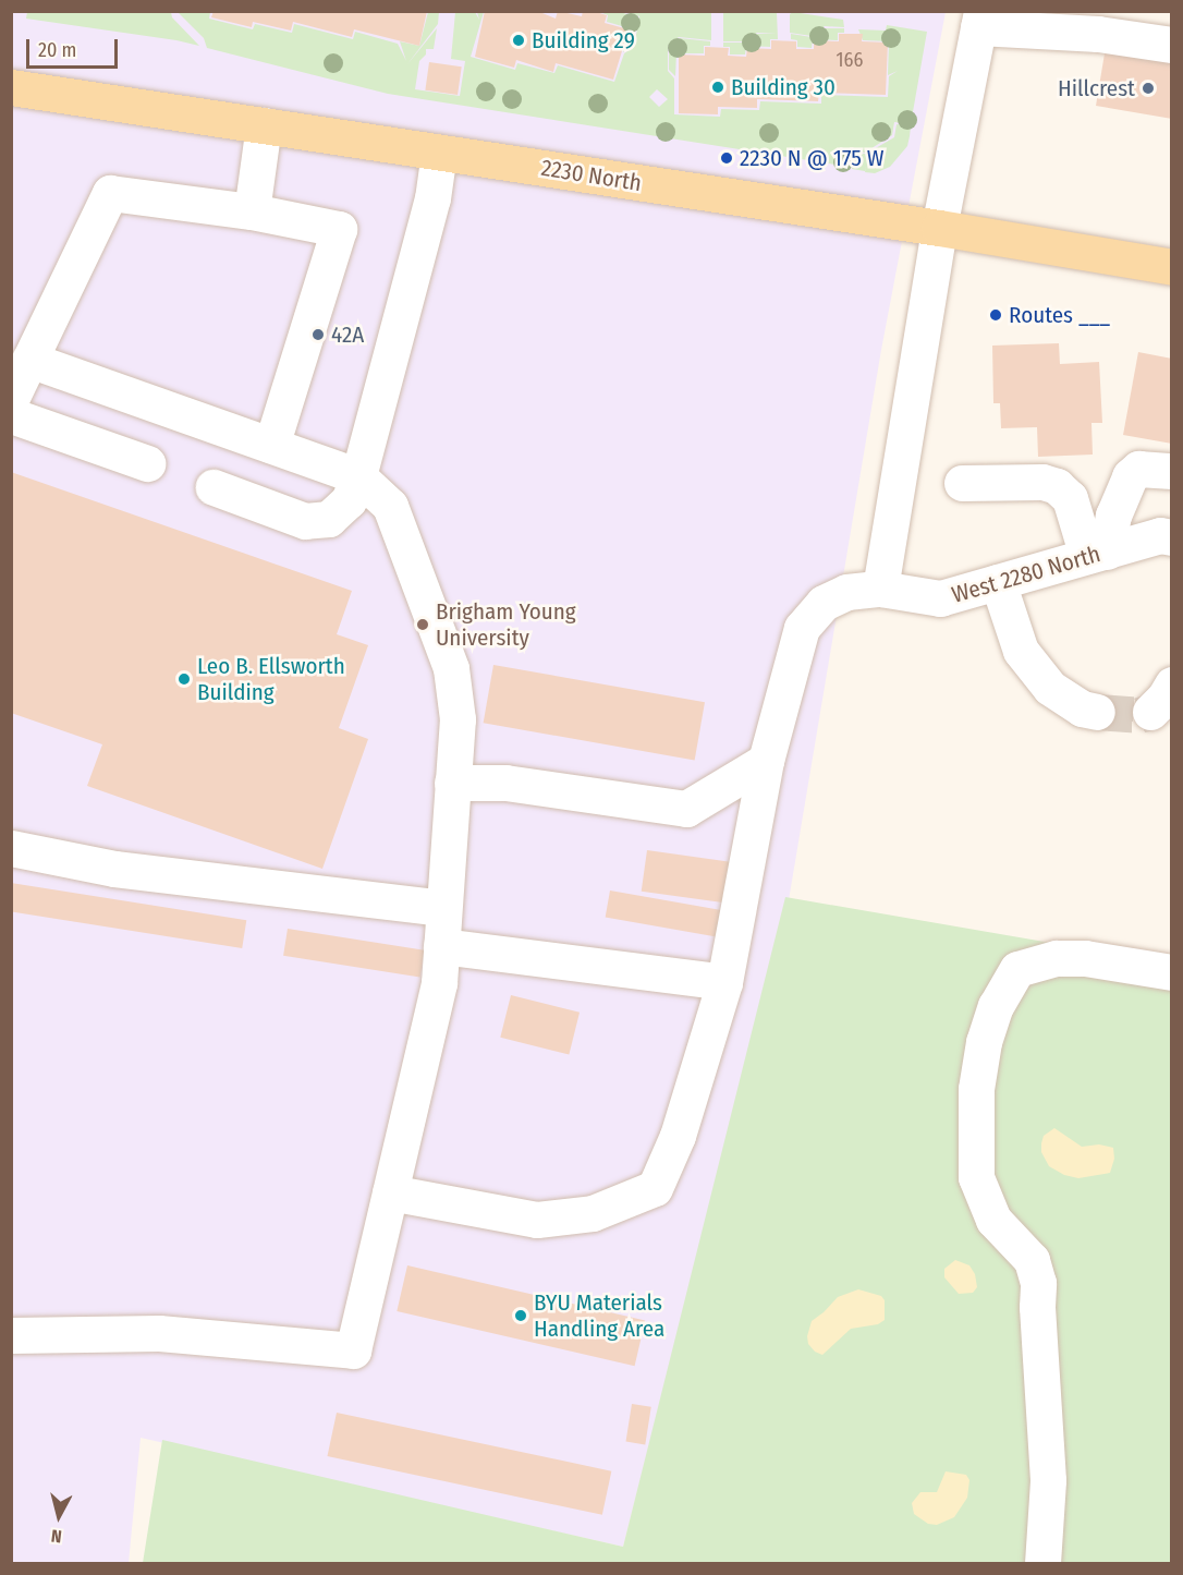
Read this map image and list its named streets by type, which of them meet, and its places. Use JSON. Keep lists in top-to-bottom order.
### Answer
{
  "streets": {
    "main road": ["2230 North"],
    "street": ["West 2280 North"]
  },
  "places": [
    "Building 29",
    "Building 30",
    "Hillcrest",
    "2230 N @ 175 W",
    "Routes ___",
    "42A",
    "Brigham Young University",
    "Leo B. Ellsworth Building",
    "BYU Materials Handling Area"
  ],
  "house_numbers": ["166"],
  "scale_bar": "20 m",
  "north": "bottom"
}
